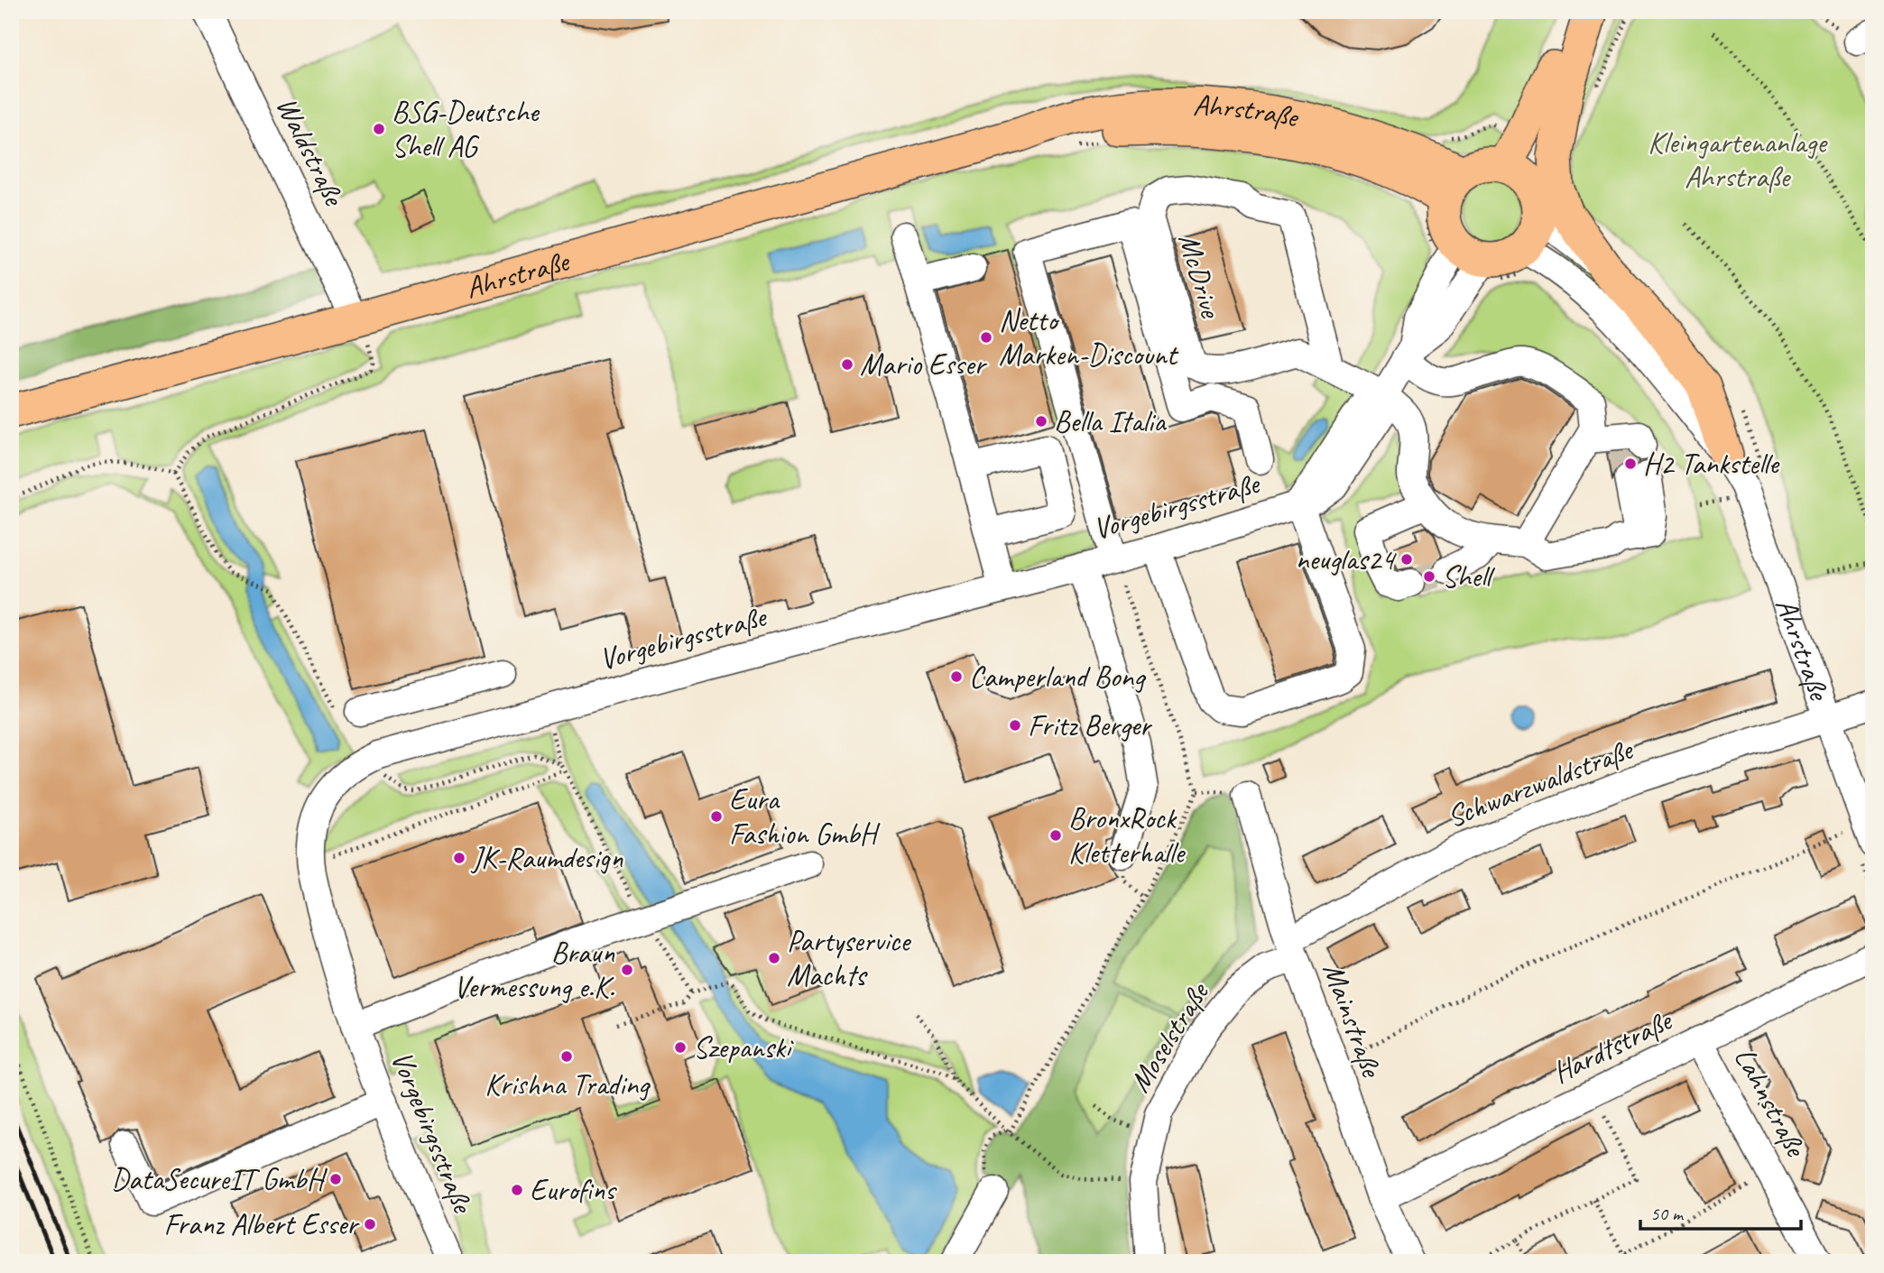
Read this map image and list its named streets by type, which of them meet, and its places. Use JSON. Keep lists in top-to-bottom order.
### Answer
{
  "streets": {
    "main road": ["Ahrstraße"],
    "street": [
      "Waldstraße",
      "McDrive",
      "Vorgebirgsstraße",
      "Schwarzwaldstraße",
      "Mainstraße",
      "Moselstraße",
      "Hardtstraße",
      "Lahnstraße"
    ]
  },
  "crossings": [
    ["Ahrstraße", "Waldstraße"],
    ["Ahrstraße", "Schwarzwaldstraße"],
    ["Schwarzwaldstraße", "Mainstraße"],
    ["Schwarzwaldstraße", "Moselstraße"],
    ["Mainstraße", "Moselstraße"],
    ["Mainstraße", "Hardtstraße"],
    ["Hardtstraße", "Lahnstraße"]
  ],
  "parks": ["Kleingartenanlage Ahrstraße"],
  "places": [
    "BSG-Deutsche Shell AG",
    "Netto Marken-Discount",
    "Mario Esser",
    "Bella Italia",
    "H2 Tankstelle",
    "neuglas24",
    "Shell",
    "Camperland Bong",
    "Fritz Berger",
    "Eura Fashion GmbH",
    "BronxRock Kletterhalle",
    "JK-Raumdesign",
    "Partyservice Machts",
    "Braun Vermessung e.K.",
    "Szepanski",
    "Krishna Trading",
    "DataSecureIT GmbH",
    "Eurofins",
    "Franz Albert Esser"
  ],
  "scale_bar": "50 m"
}
